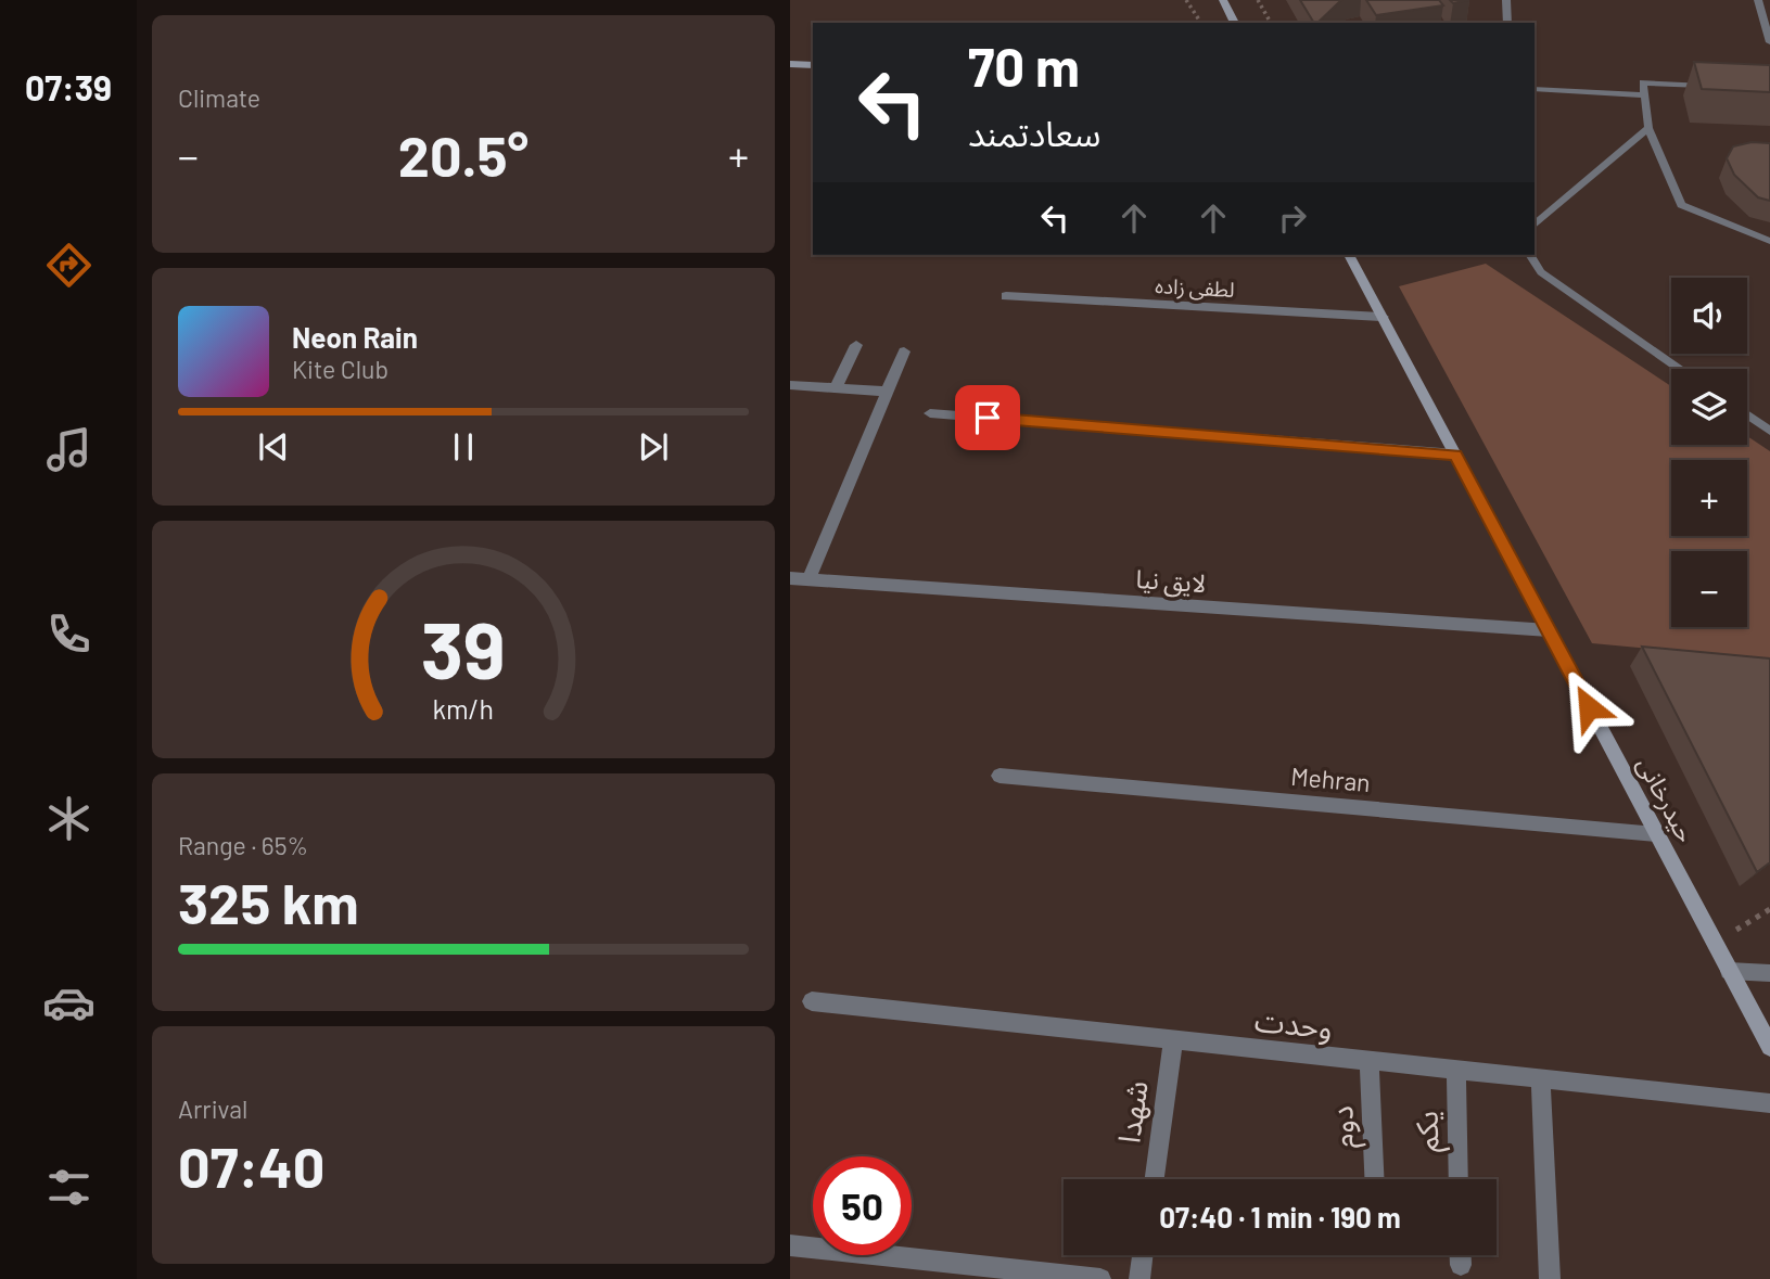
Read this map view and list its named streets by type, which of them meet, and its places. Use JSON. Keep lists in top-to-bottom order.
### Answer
{
  "streets": {
    "main road": ["حیدرخانی"],
    "street": [
      "لطفی زاده",
      "لایق نیا",
      "Mehran",
      "وحدت",
      "شهدا",
      "دوم",
      "یکم"
    ]
  },
  "crossings": [
    ["لطفی زاده", "حیدرخانی"],
    ["لایق نیا", "حیدرخانی"],
    ["Mehran", "حیدرخانی"],
    ["وحدت", "شهدا"],
    ["وحدت", "دوم"],
    ["وحدت", "یکم"]
  ],
  "page": {
    "tabs": "07:39",
    "tile": [
      "Climate",
      ["Range · 65%", "325 km"],
      ["Arrival", "07:40"]
    ],
    "turn": ["70 m", "سعادتمند"],
    "heat": ["−", "20.5°", "+"],
    "map_buttons": ["+", "−"],
    "song": ["Neon Rain", "Kite Club"],
    "limit": "50",
    "trip": "07:40 · 1 min · 190 m",
    "gauge": ["39", "km/h"]
  }
}
